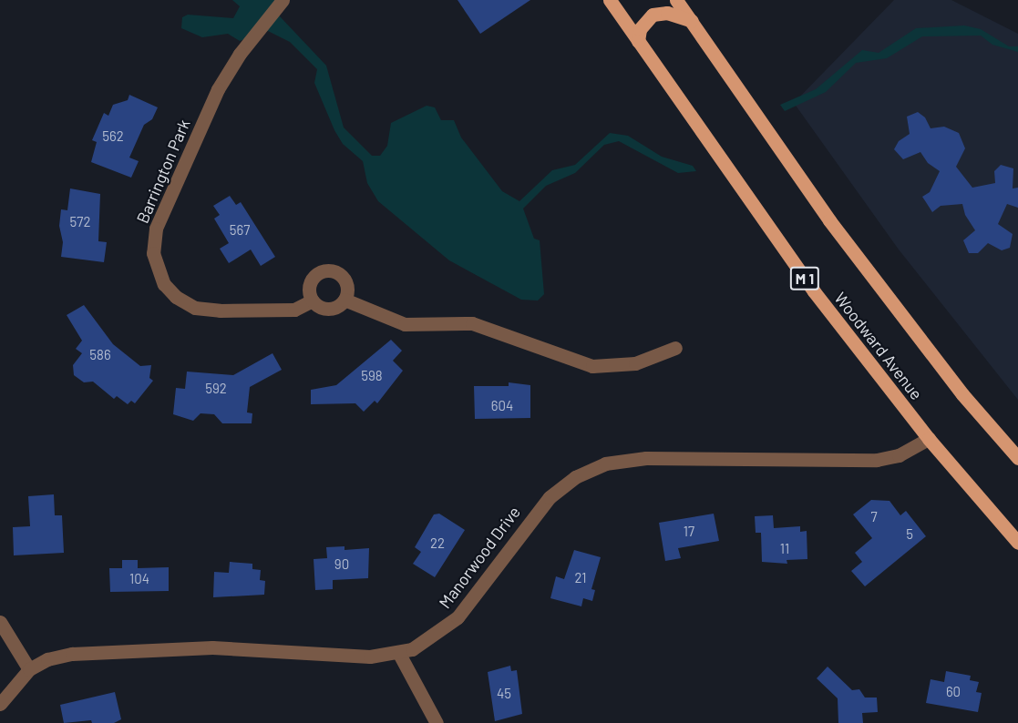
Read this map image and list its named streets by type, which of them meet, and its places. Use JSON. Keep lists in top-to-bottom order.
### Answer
{
  "streets": {
    "main road": ["M 1", "Woodward Avenue"],
    "street": ["Barrington Park", "Manorwood Drive"]
  },
  "crossings": [
    ["Woodward Avenue", "Manorwood Drive"]
  ],
  "house_numbers": [
    "562",
    "572",
    "567",
    "586",
    "598",
    "592",
    "604",
    "7",
    "17",
    "5",
    "22",
    "11",
    "90",
    "21",
    "104",
    "60",
    "45"
  ]
}
